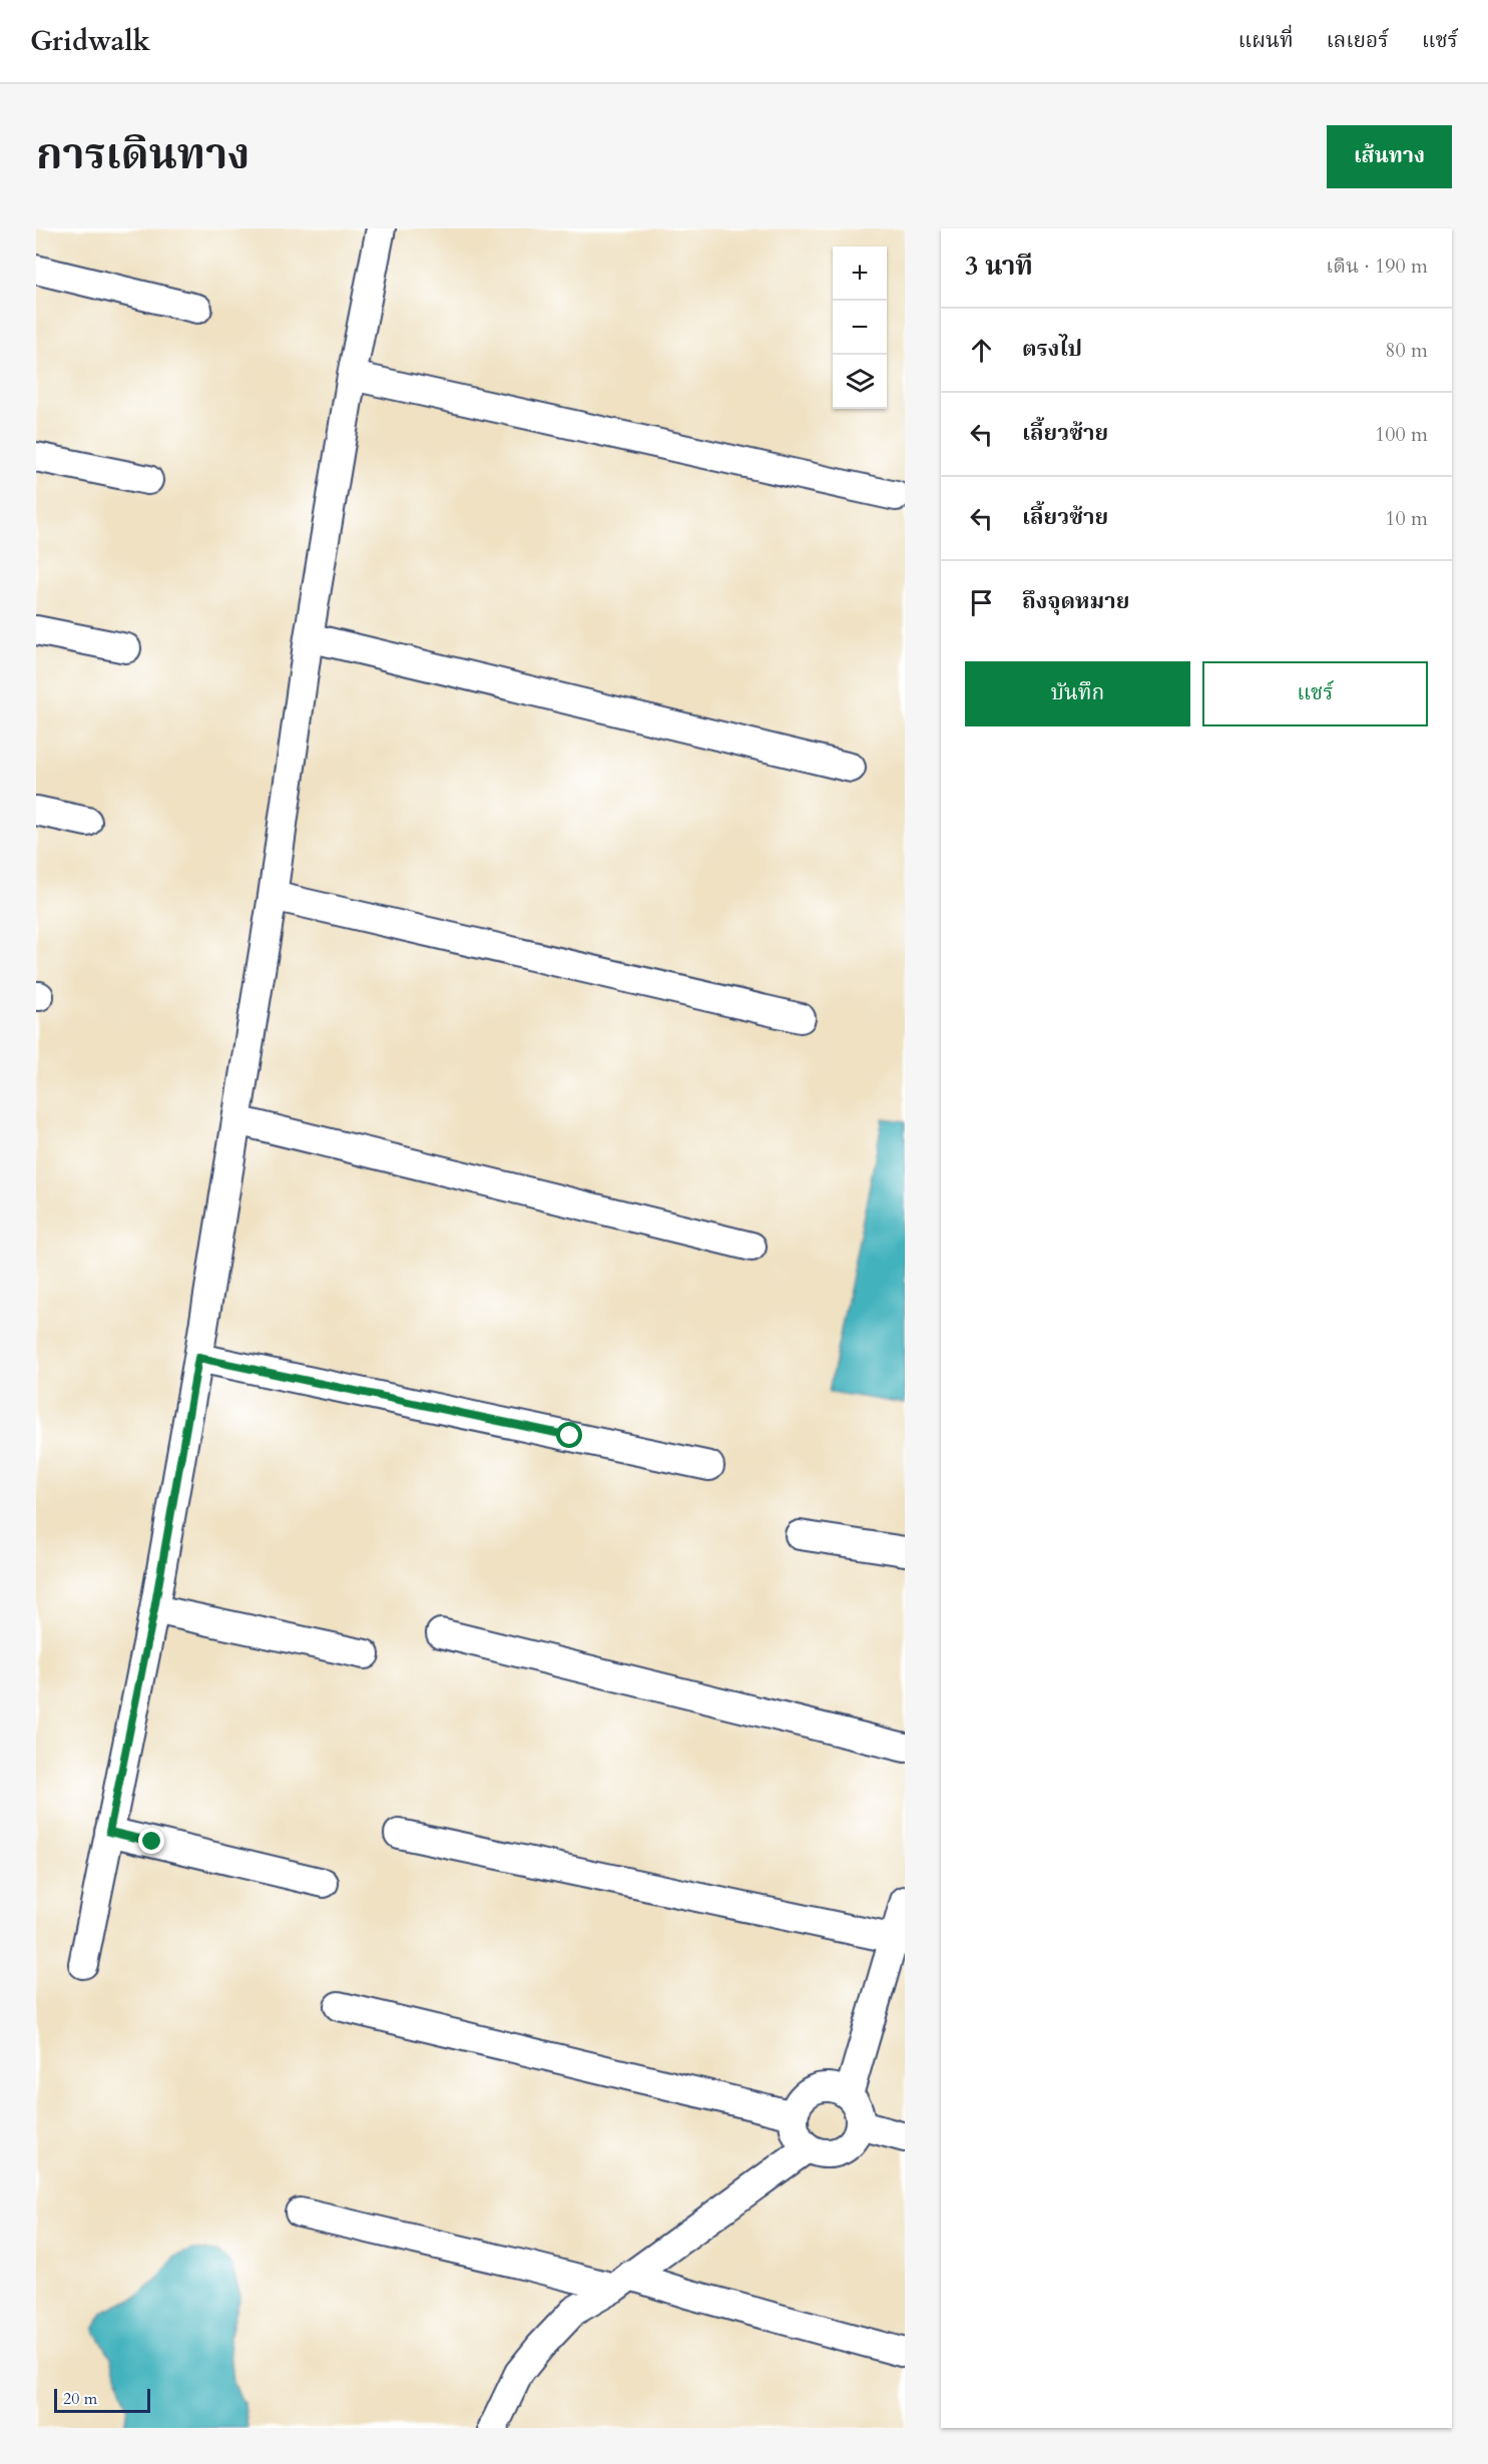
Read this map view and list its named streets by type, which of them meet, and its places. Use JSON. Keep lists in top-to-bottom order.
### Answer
{
  "scale_bar": "20 m",
  "page": {
    "header": "Gridwalk",
    "nav": ["แผนที่", "เลเยอร์", "แชร์"],
    "title": "การเดินทาง",
    "buttons": [
      "เส้นทาง",
      ["บันทึก", "แชร์"]
    ],
    "heading": ["3 นาที", "เดิน · 190 m"],
    "map_buttons": ["+", "−"],
    "list": [
      ["ตรงไป", "80 m"],
      ["เลี้ยวซ้าย", "100 m"],
      ["เลี้ยวซ้าย", "10 m"],
      "ถึงจุดหมาย"
    ],
    "scale": "20 m"
  }
}
